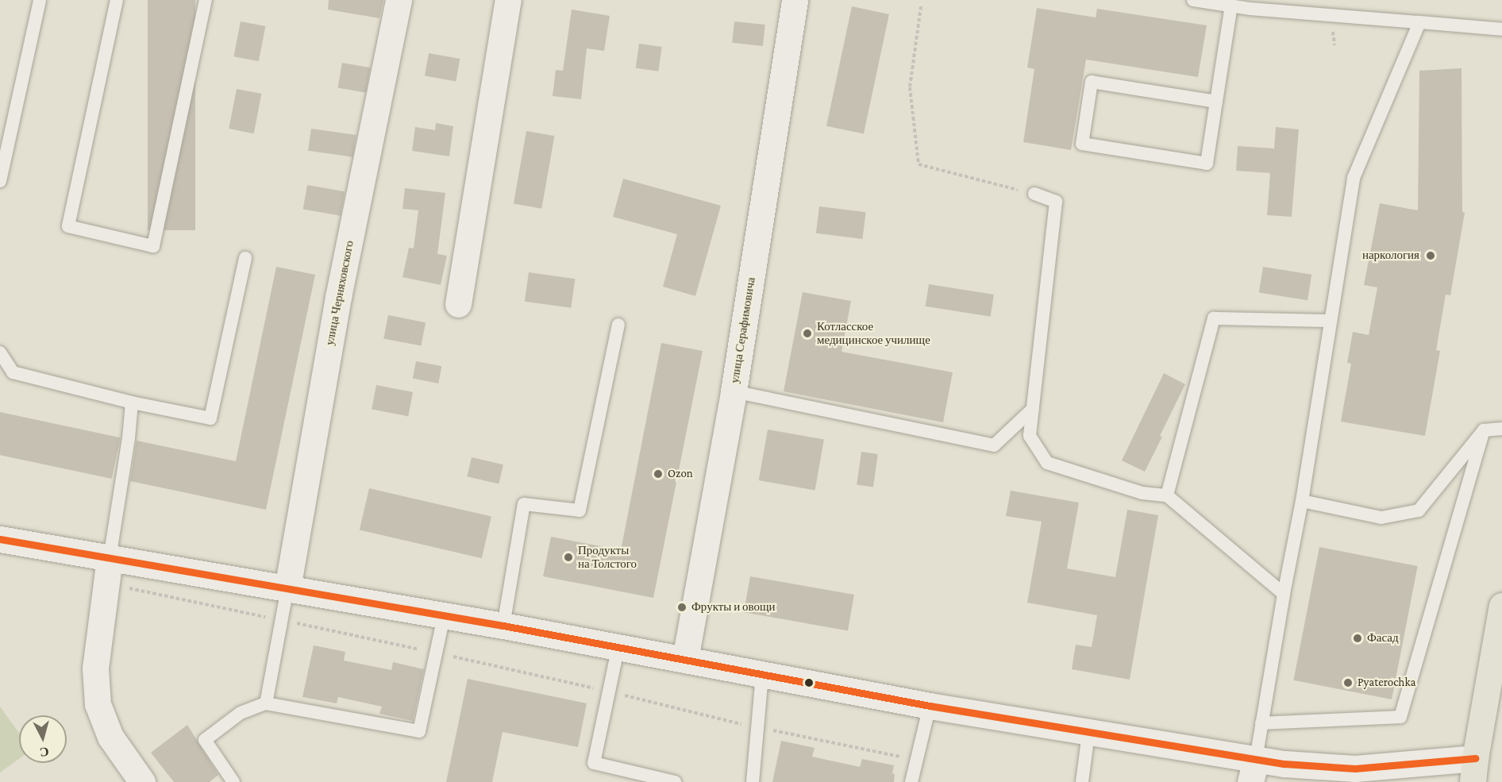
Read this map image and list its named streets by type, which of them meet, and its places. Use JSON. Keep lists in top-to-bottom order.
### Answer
{
  "streets": {
    "street": ["улица Черняховского", "улица Серафимовича"]
  },
  "places": [
    "наркология",
    "Котласское медицинское училище",
    "Ozon",
    "Продукты на Толстого",
    "Фрукты и овощи",
    "Фасад",
    "Pyaterochka"
  ],
  "north": "bottom"
}
